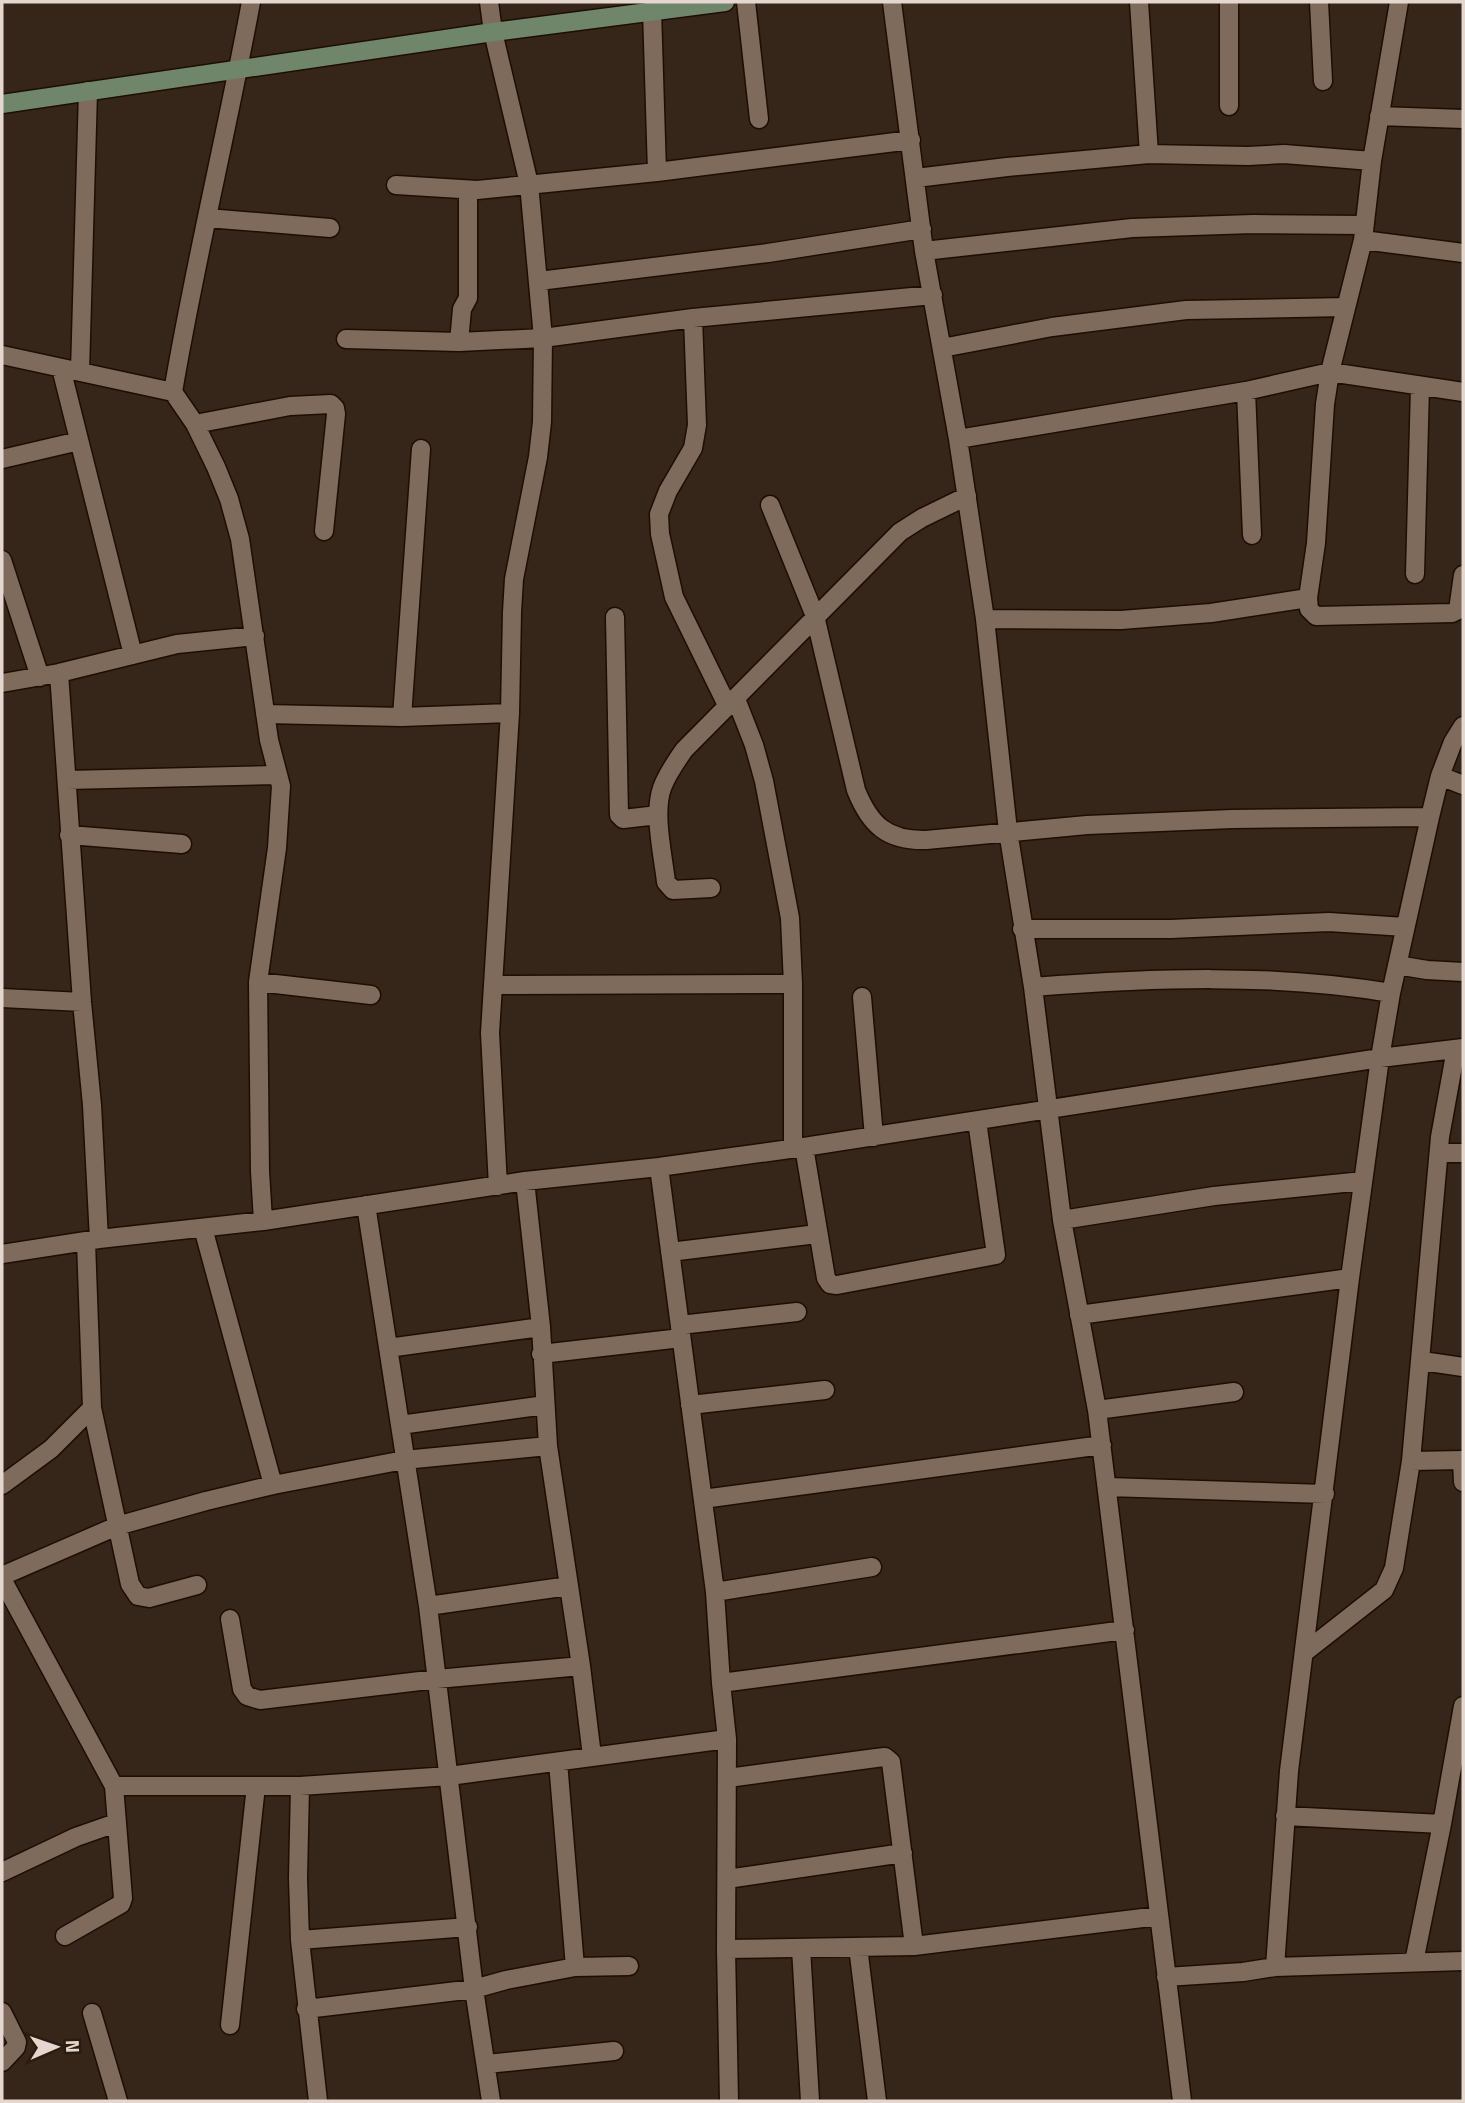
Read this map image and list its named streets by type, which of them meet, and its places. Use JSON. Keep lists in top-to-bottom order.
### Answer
{
  "north": "right"
}
